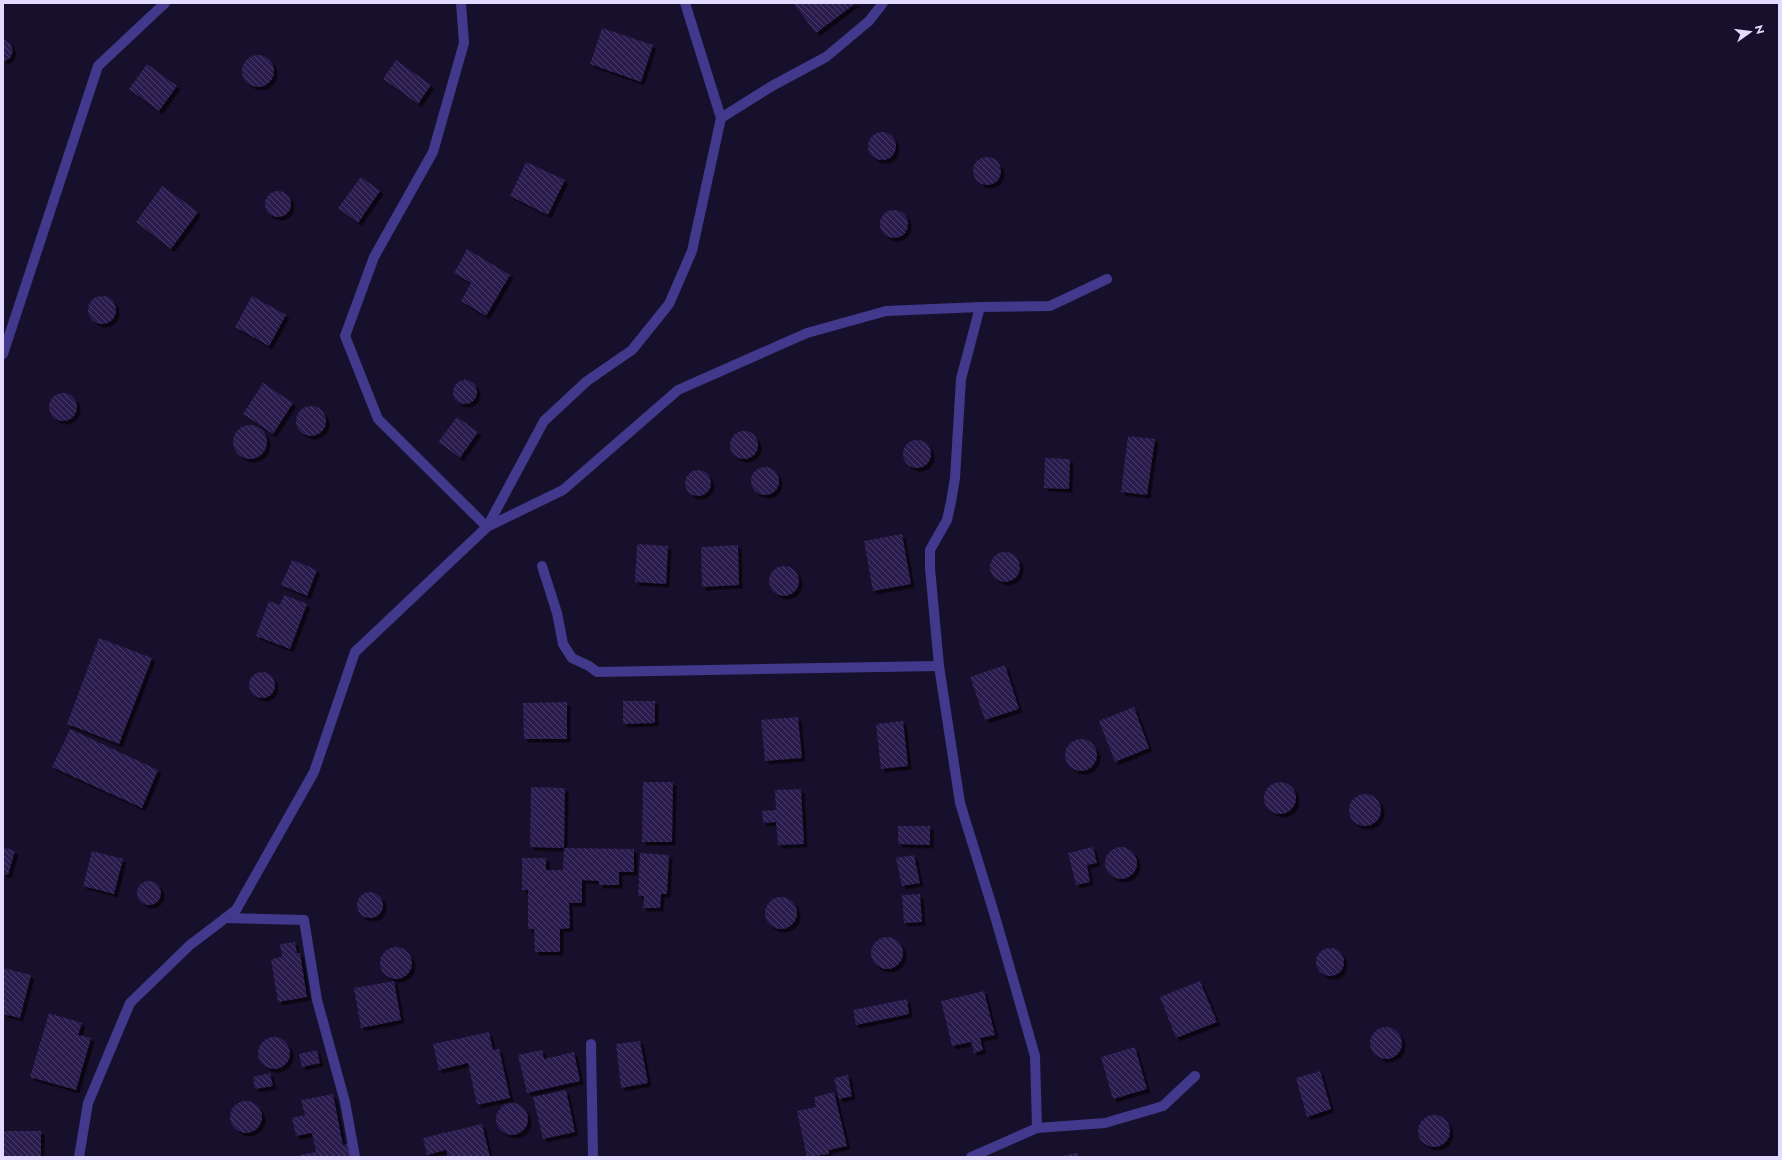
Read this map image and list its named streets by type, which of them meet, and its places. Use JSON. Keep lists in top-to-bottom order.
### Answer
{
  "north": "right"
}
